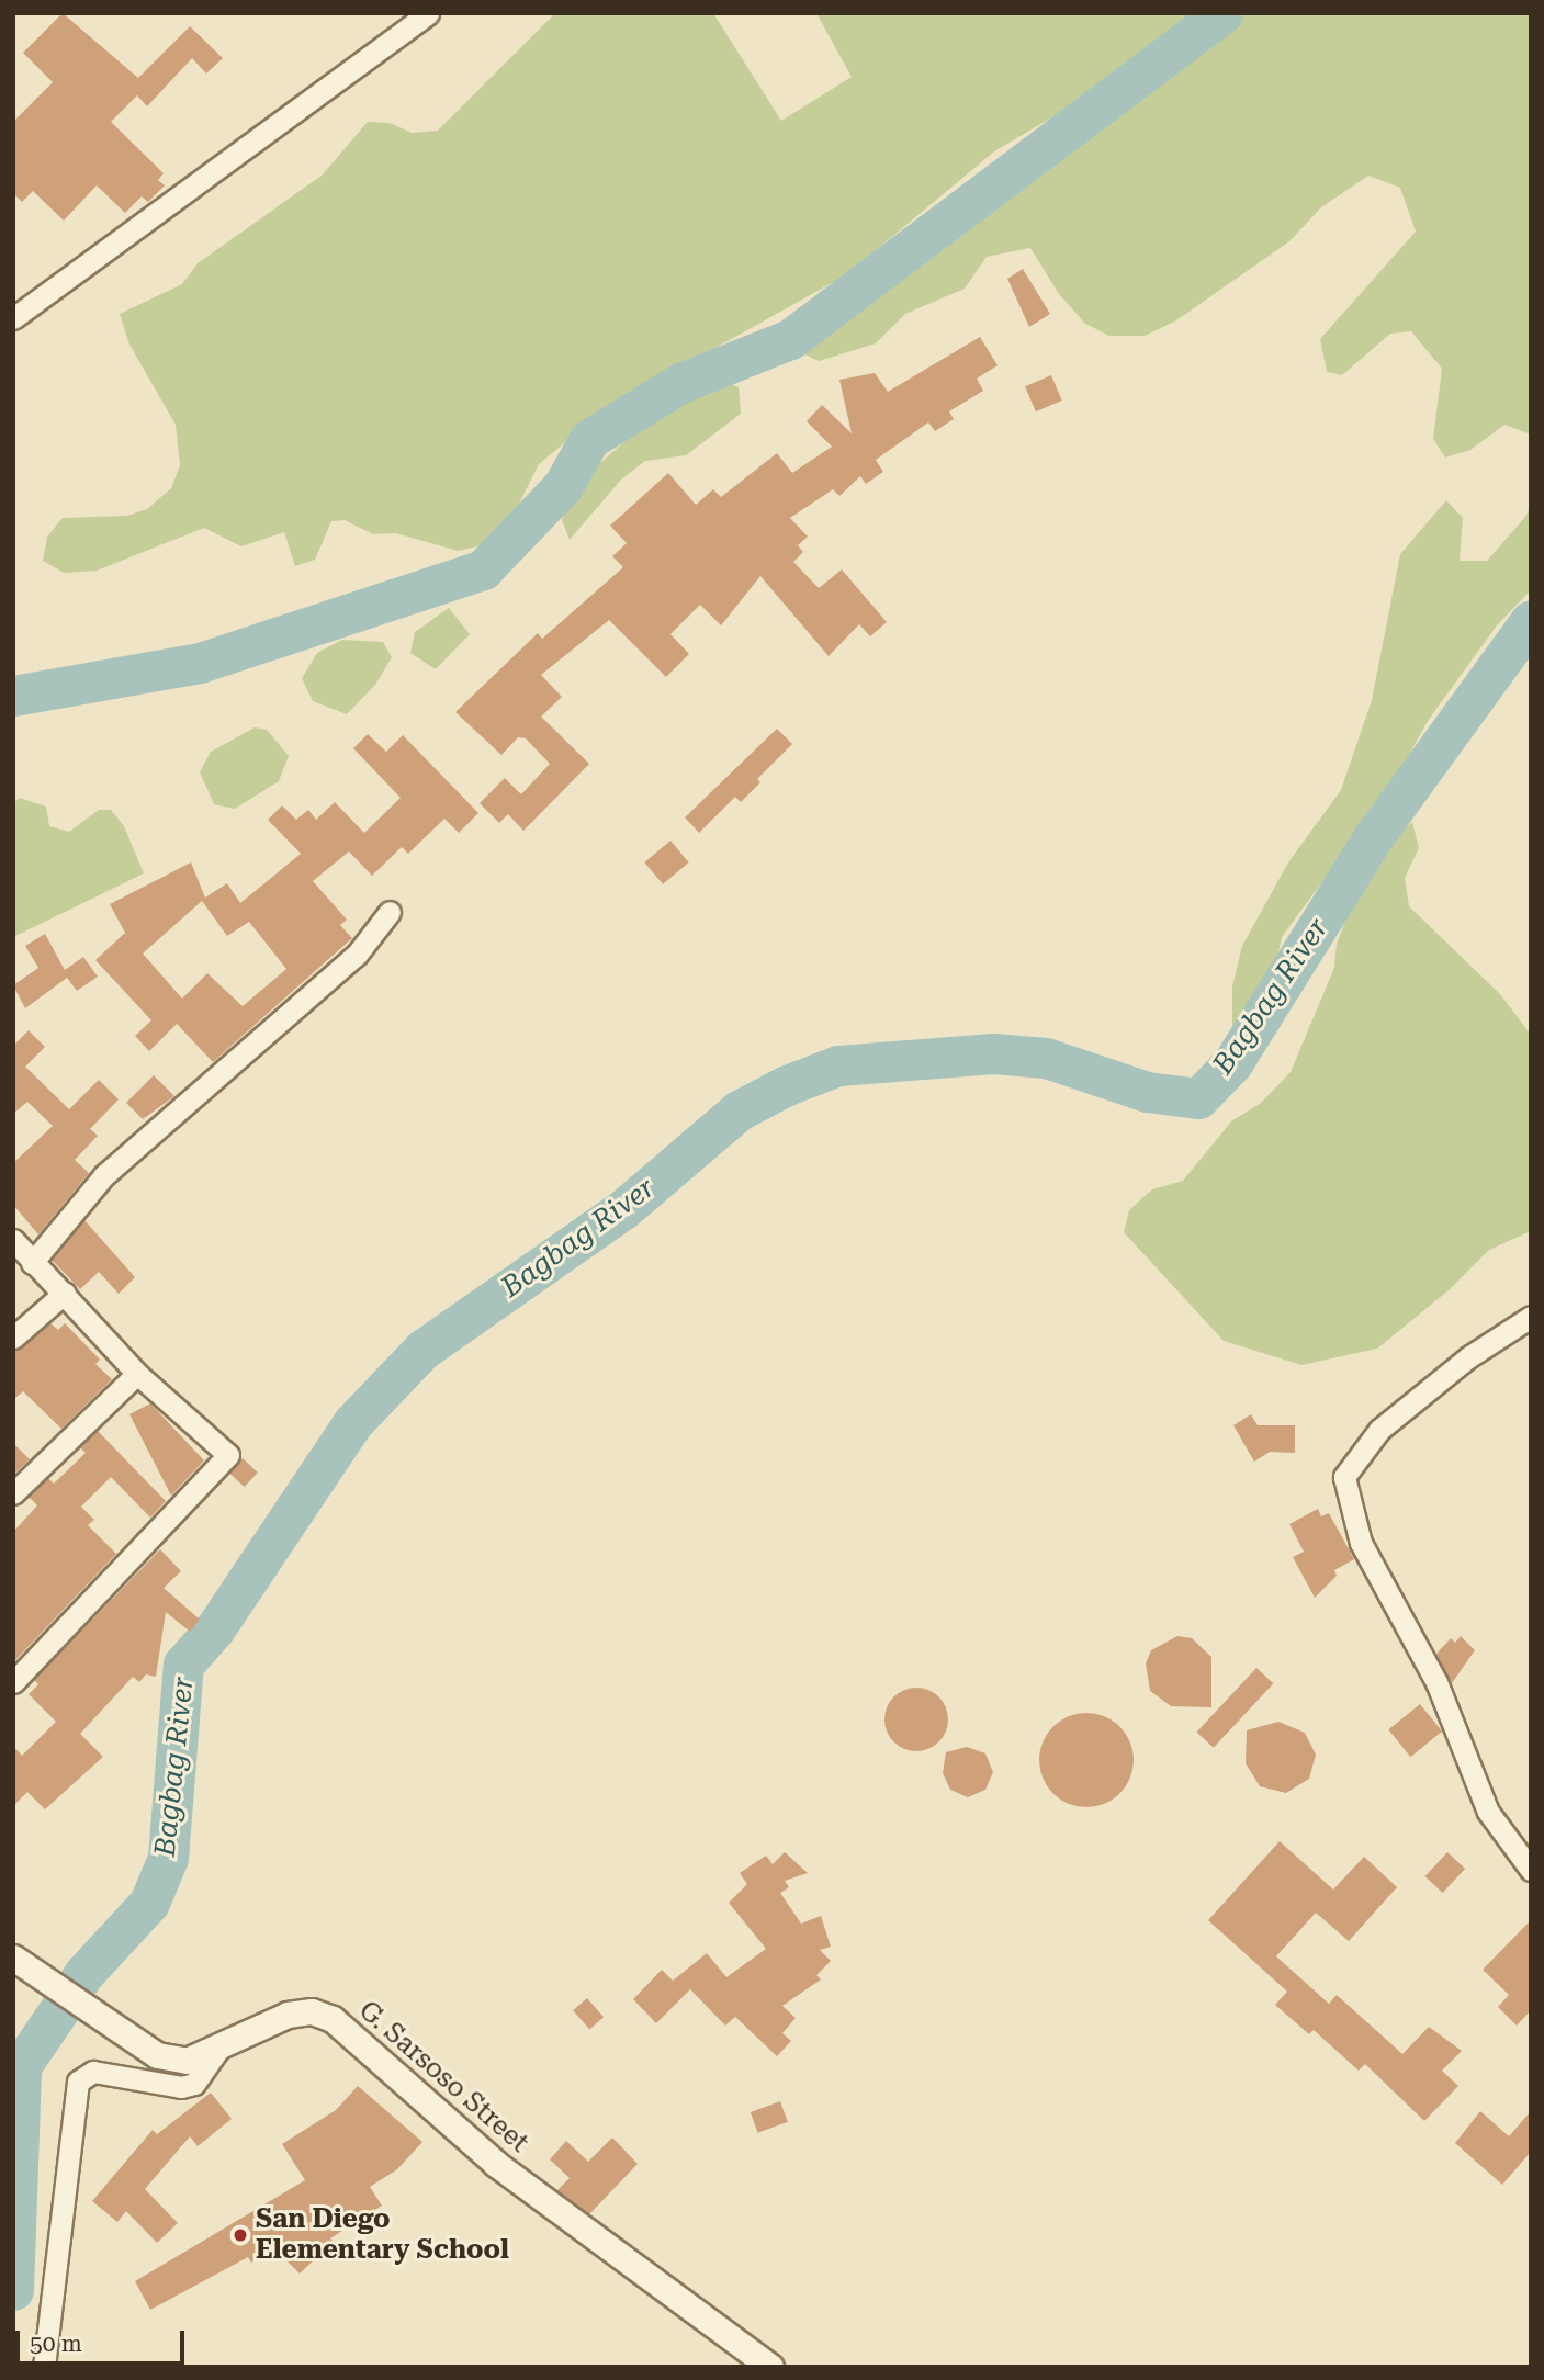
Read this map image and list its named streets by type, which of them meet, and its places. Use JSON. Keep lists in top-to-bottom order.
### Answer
{
  "streets": {
    "street": ["G. Sarsoso Street"]
  },
  "water": ["Bagbag River"],
  "places": ["San Diego Elementary School"],
  "scale_bar": "50 m"
}
